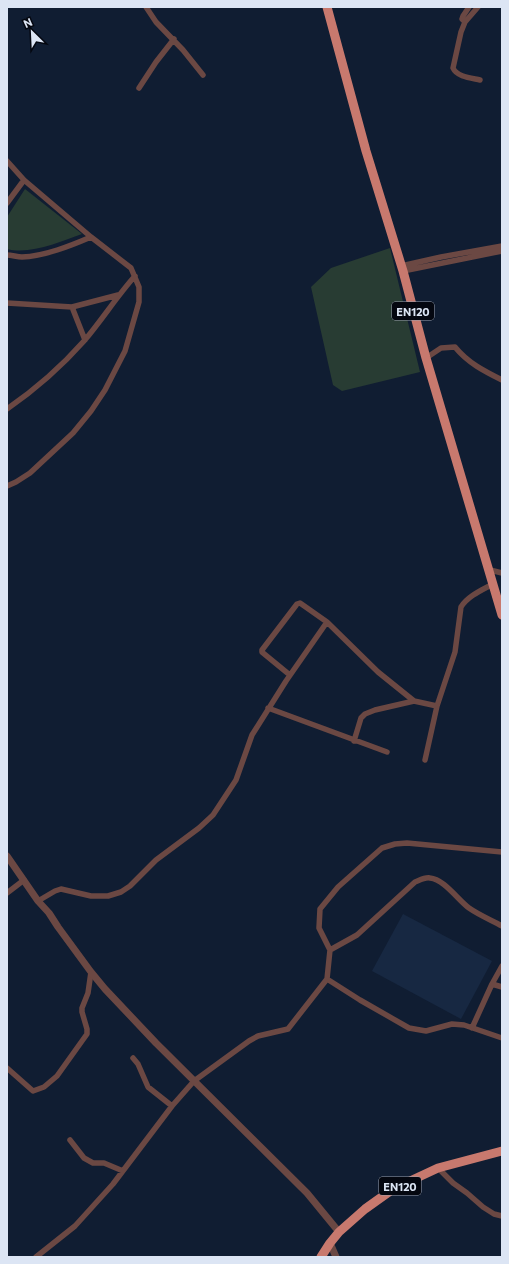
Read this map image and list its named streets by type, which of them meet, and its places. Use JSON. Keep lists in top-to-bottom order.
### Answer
{
  "streets": {
    "highway": ["EN120"]
  },
  "north": "top left"
}
